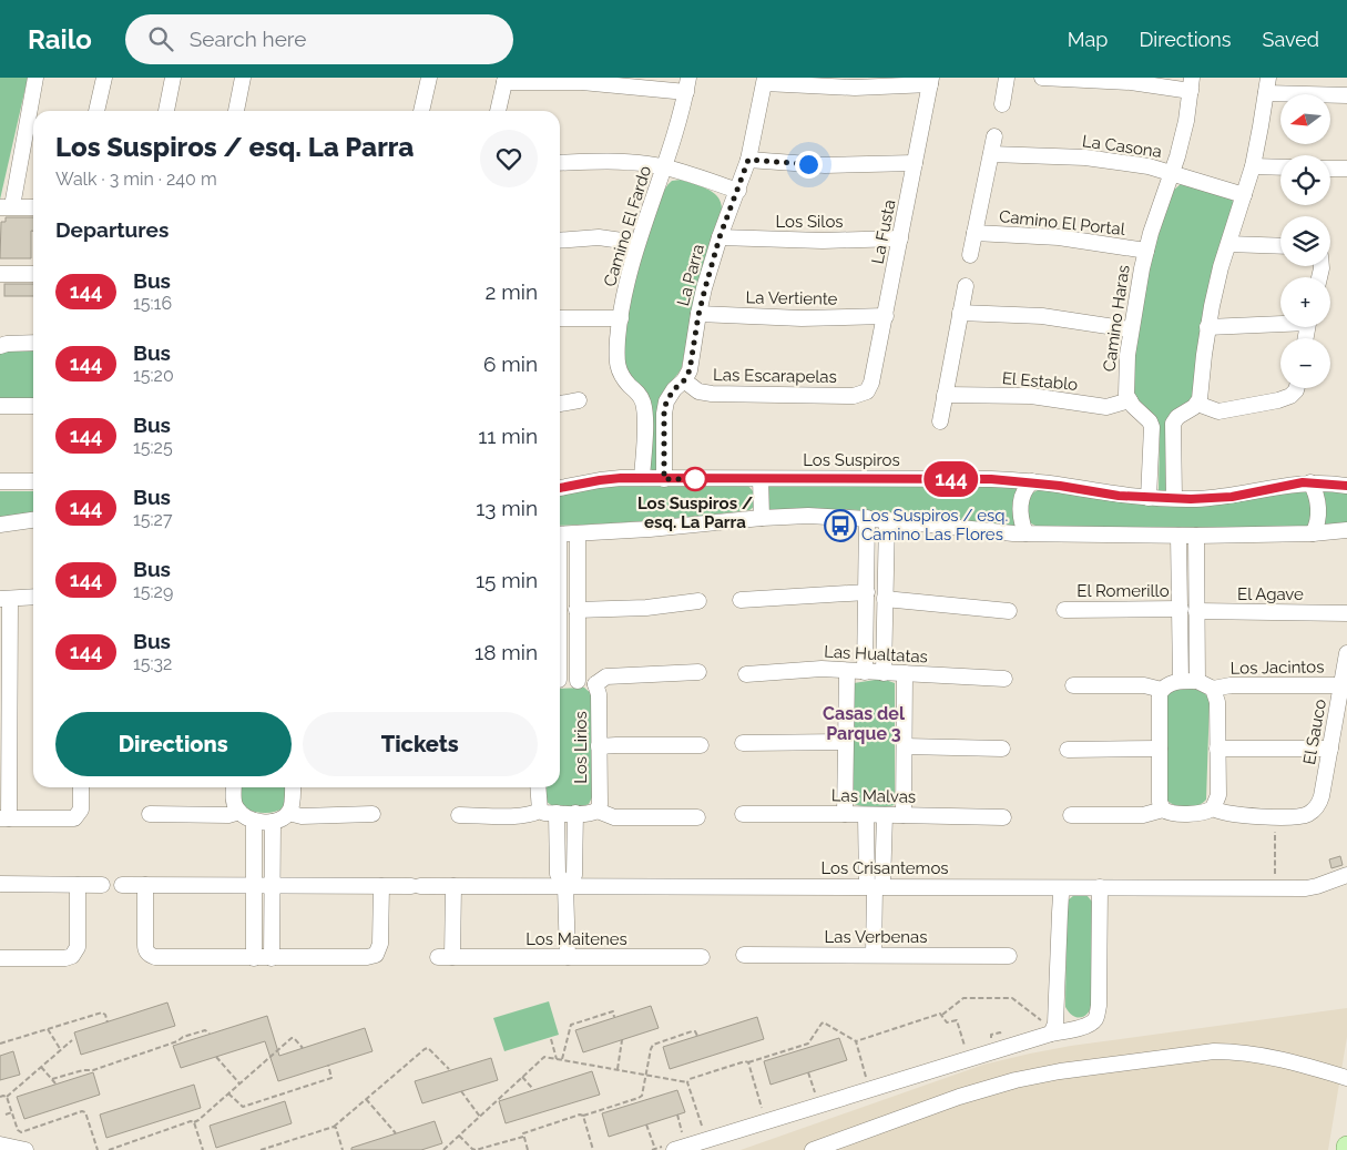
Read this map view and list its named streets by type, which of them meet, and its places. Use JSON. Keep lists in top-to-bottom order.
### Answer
{
  "streets": {
    "street": [
      "La Casona",
      "Los Silos",
      "Camino El Portal",
      "Camino El Fardo",
      "La Fusta",
      "La Parra",
      "La Vertiente",
      "Camino Haras",
      "Las Escarapelas",
      "El Establo",
      "Los Suspiros",
      "El Romerillo",
      "El Agave",
      "Las Hualtatas",
      "Los Jacintos",
      "El Sauco",
      "Los Lirios",
      "Las Malvas",
      "Los Crisantemos",
      "Las Verbenas",
      "Los Maitenes"
    ]
  },
  "crossings": [
    ["La Casona", "Camino Haras"],
    ["Los Silos", "La Fusta"],
    ["Los Silos", "La Parra"],
    ["Camino El Portal", "Camino Haras"],
    ["Camino El Fardo", "Los Suspiros"],
    ["La Fusta", "La Vertiente"],
    ["La Fusta", "Las Escarapelas"],
    ["La Parra", "La Vertiente"],
    ["La Parra", "Las Escarapelas"],
    ["La Parra", "Los Suspiros"],
    ["Camino Haras", "El Establo"],
    ["Los Jacintos", "El Sauco"],
    ["Los Crisantemos", "Los Maitenes"]
  ],
  "districts": ["Casas del Parque 3"],
  "places": {
    "other": ["Los Suspiros / esq. La Parra"],
    "bus stop": ["Los Suspiros / esq. Camino Las Flores"]
  },
  "lines": ["bus line 144"],
  "north": "left",
  "page": {
    "header": "Railo",
    "search": "Search here",
    "nav": ["Map", "Directions", "Saved"],
    "on_map": "144",
    "map_buttons": ["+", "−"],
    "heading": [
      ["Los Suspiros / esq. La Parra", "Walk · 3 min · 240 m"],
      "Departures"
    ],
    "list": [
      {
        "mark": "144",
        "name": "Bus",
        "note": "15:16",
        "value": "2 min"
      },
      {
        "mark": "144",
        "name": "Bus",
        "note": "15:20",
        "value": "6 min"
      },
      {
        "mark": "144",
        "name": "Bus",
        "note": "15:25",
        "value": "11 min"
      },
      {
        "mark": "144",
        "name": "Bus",
        "note": "15:27",
        "value": "13 min"
      },
      {
        "mark": "144",
        "name": "Bus",
        "note": "15:29",
        "value": "15 min"
      },
      {
        "mark": "144",
        "name": "Bus",
        "note": "15:32",
        "value": "18 min"
      }
    ],
    "buttons": ["Directions", "Tickets"]
  }
}
